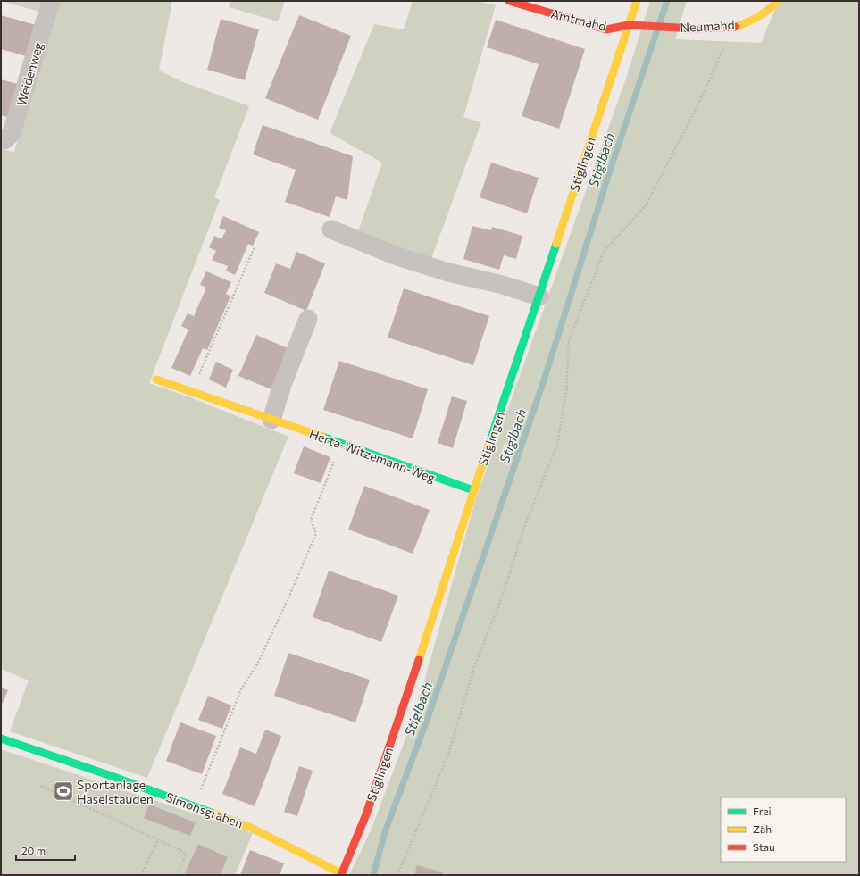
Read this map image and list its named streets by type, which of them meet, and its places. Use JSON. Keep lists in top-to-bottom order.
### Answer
{
  "streets": {
    "street": [
      "Amtmahd",
      "Neumahd",
      "Weidenweg",
      "Stiglingen",
      "Herta-Witzemann-Weg",
      "Simonsgraben"
    ]
  },
  "crossings": [
    ["Amtmahd", "Neumahd"],
    ["Amtmahd", "Stiglingen"],
    ["Neumahd", "Stiglingen"],
    ["Stiglingen", "Herta-Witzemann-Weg"],
    ["Stiglingen", "Simonsgraben"]
  ],
  "water": ["Stiglbach"],
  "places": {
    "sports": ["Sportanlage Haselstauden"]
  },
  "legend": ["Frei", "Zäh", "Stau"],
  "scale_bar": "20 m"
}
